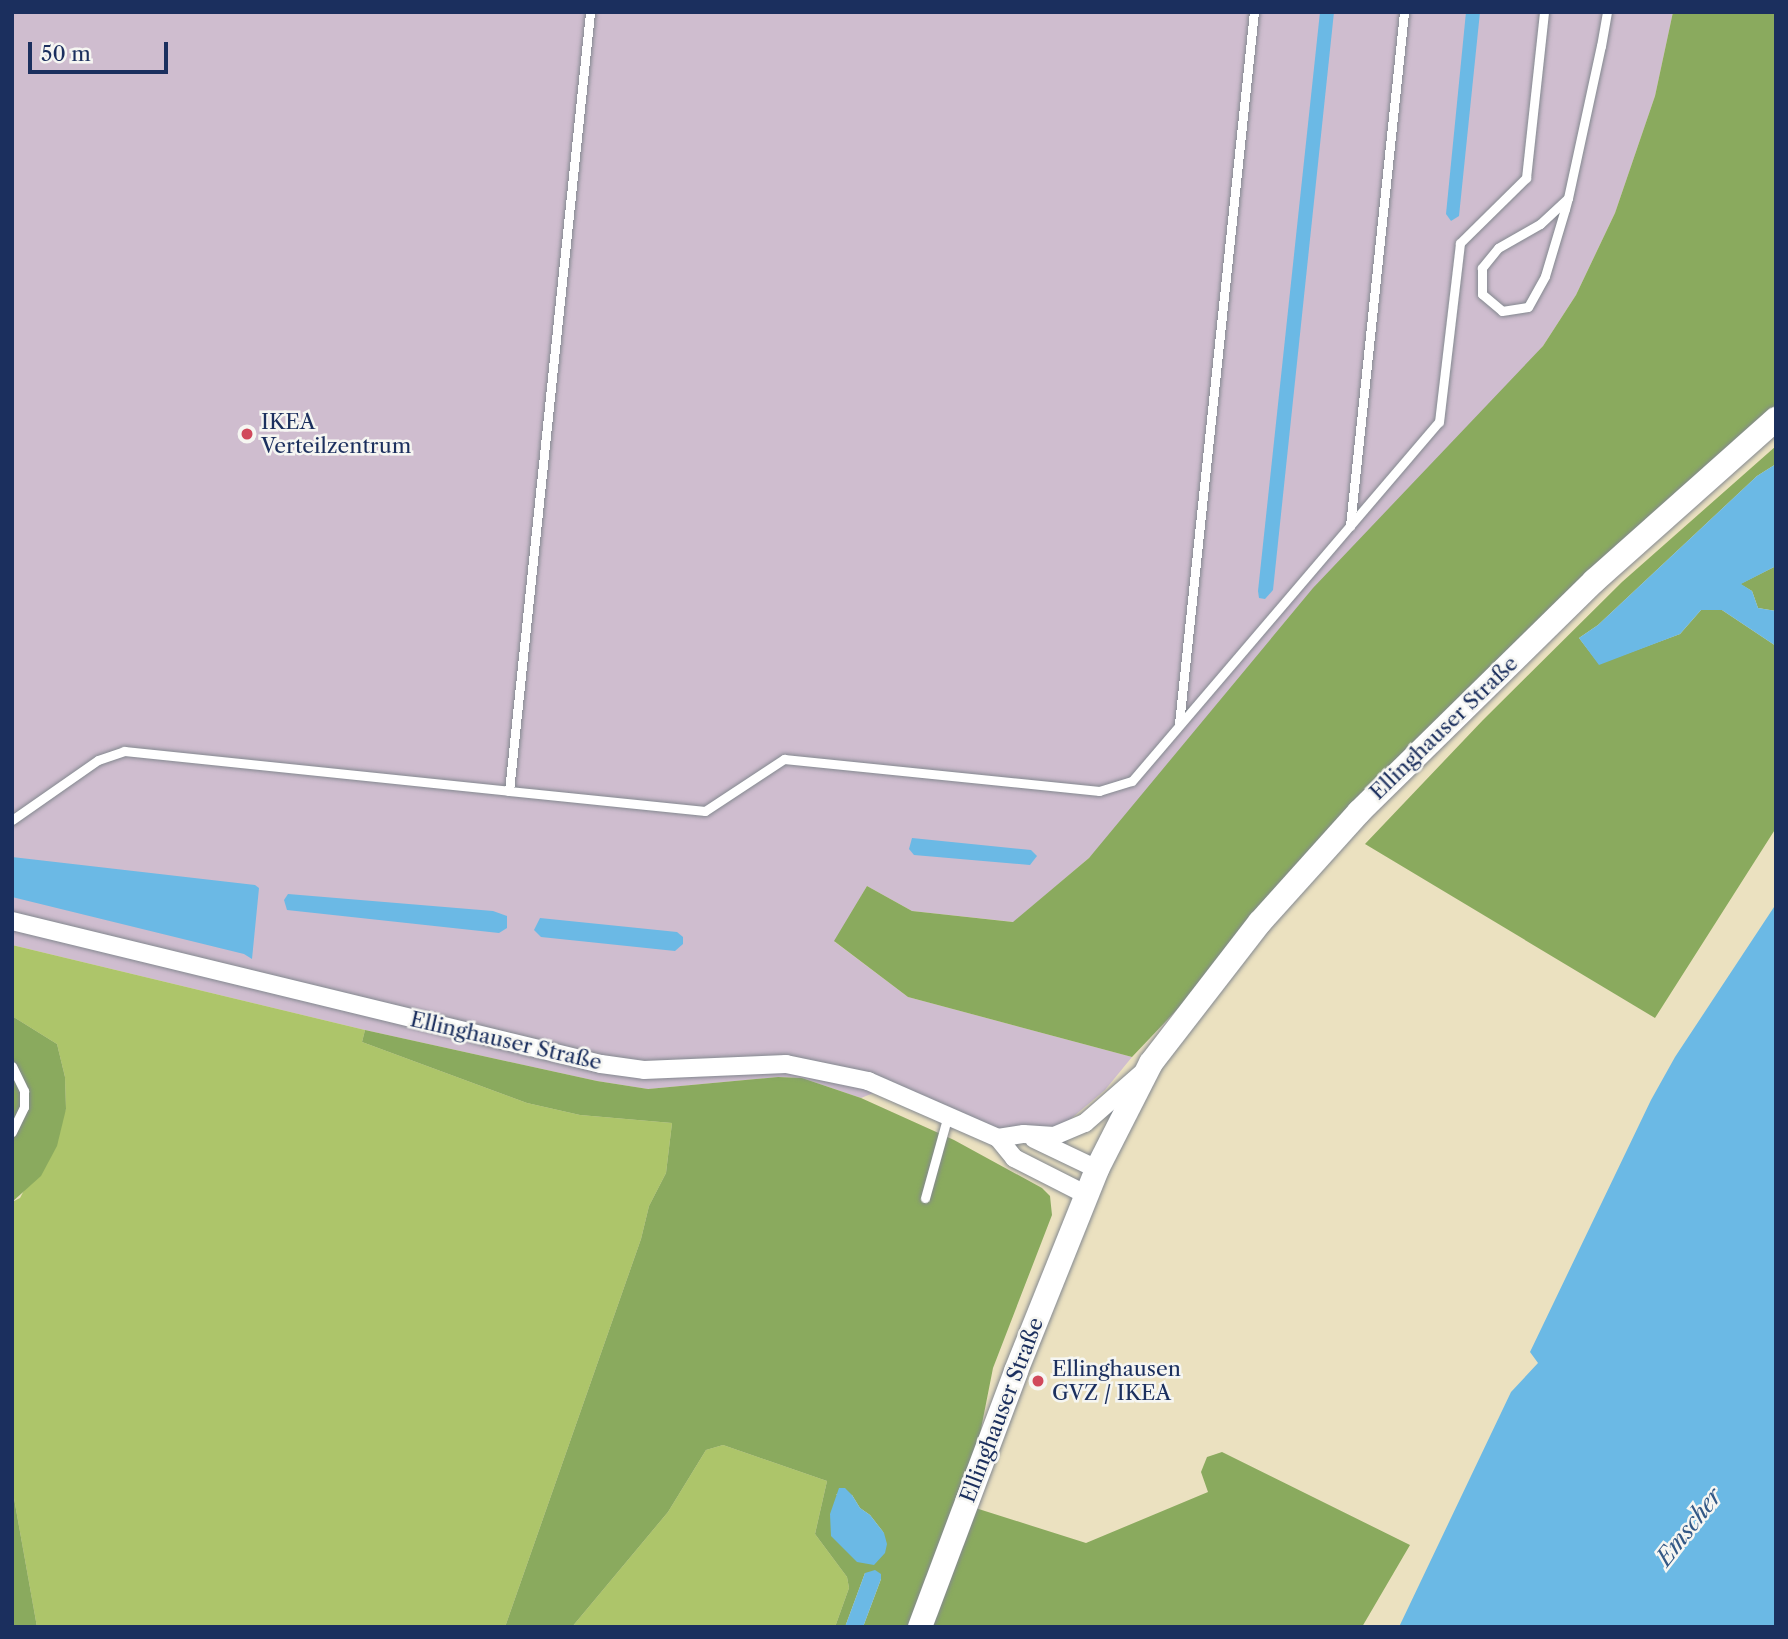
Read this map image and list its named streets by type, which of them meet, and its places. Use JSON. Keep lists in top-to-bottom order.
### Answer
{
  "streets": {
    "main road": ["Ellinghauser Straße"]
  },
  "water": ["Emscher"],
  "places": ["IKEA Verteilzentrum", "Ellinghausen GVZ / IKEA"],
  "scale_bar": "50 m"
}
